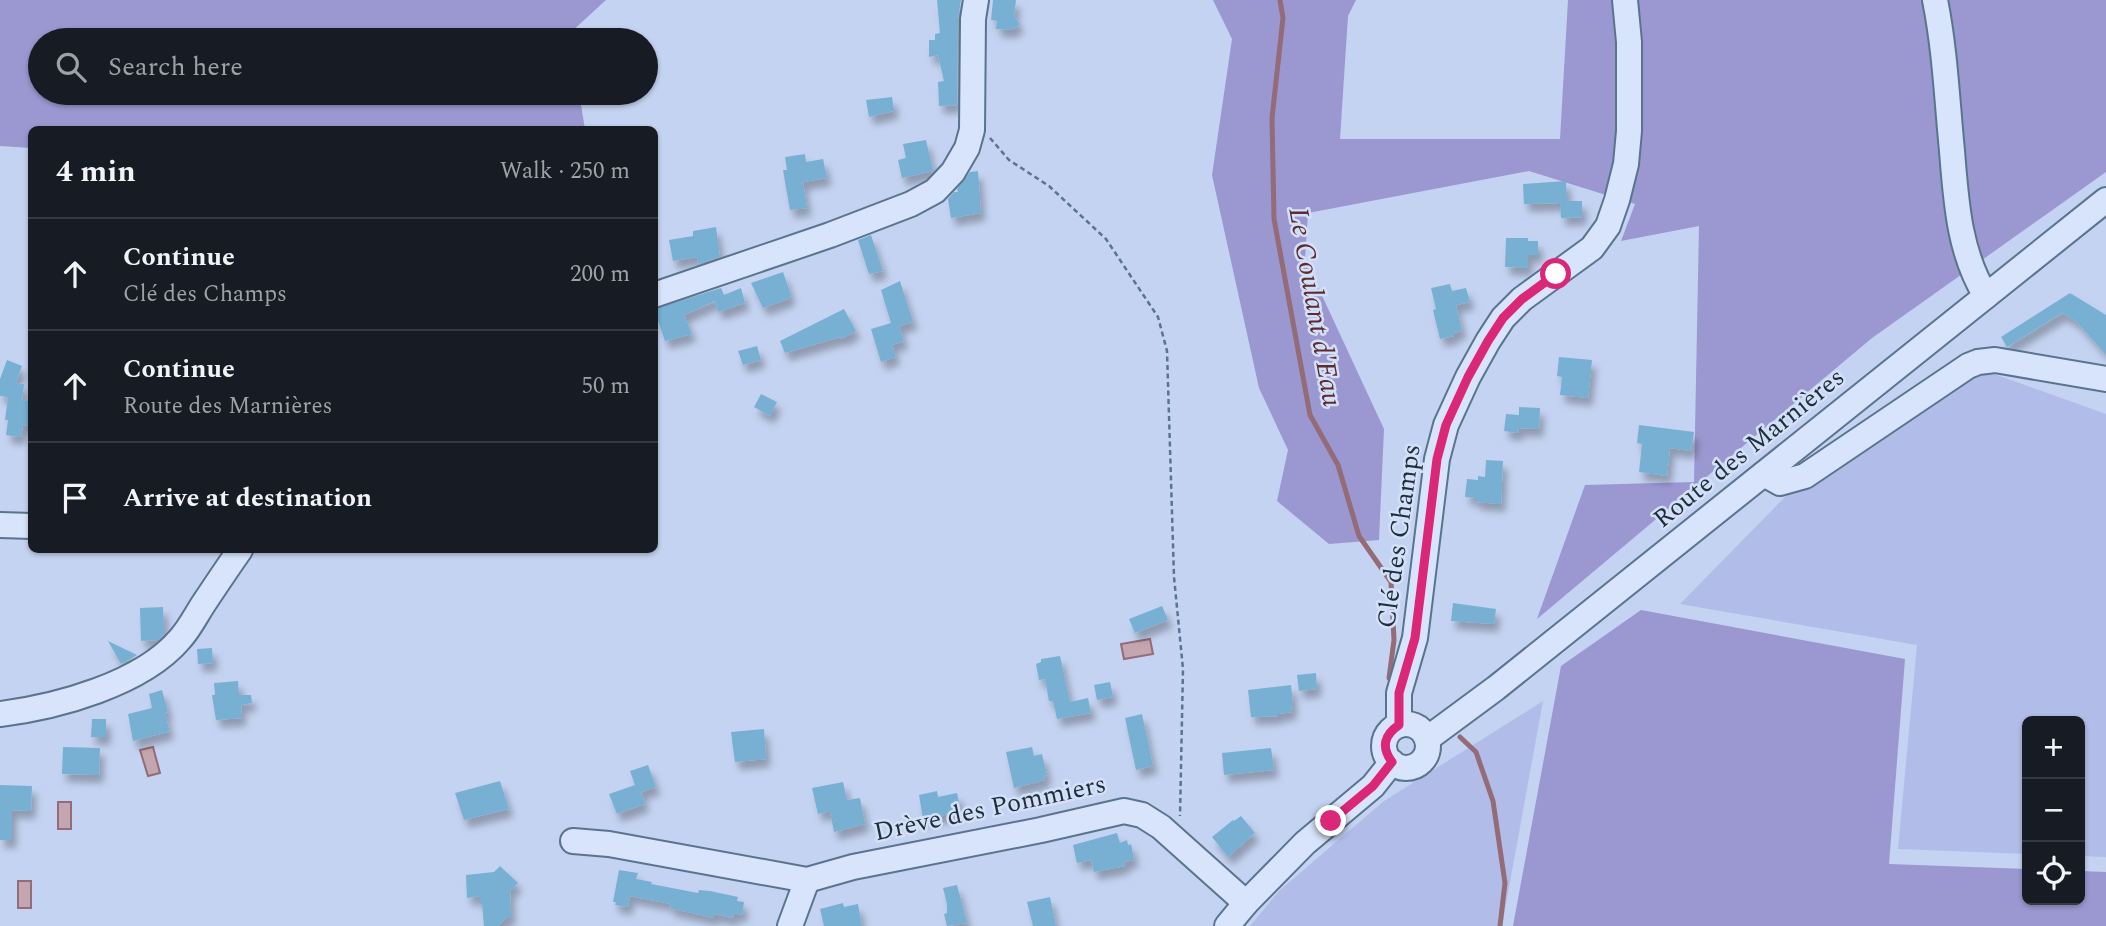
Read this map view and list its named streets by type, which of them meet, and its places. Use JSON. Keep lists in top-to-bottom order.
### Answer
{
  "streets": {
    "street": ["Route des Marnières", "Clé des Champs", "Drève des Pommiers"]
  },
  "crossings": [
    ["Route des Marnières", "Clé des Champs"]
  ],
  "water": ["Le Coulant d'Eau"],
  "page": {
    "search": "Search here",
    "heading": ["4 min", "Walk · 250 m"],
    "list": [
      ["Continue", "Clé des Champs", "200 m"],
      ["Continue", "Route des Marnières", "50 m"],
      "Arrive at destination"
    ],
    "map_buttons": ["+", "−"]
  }
}
